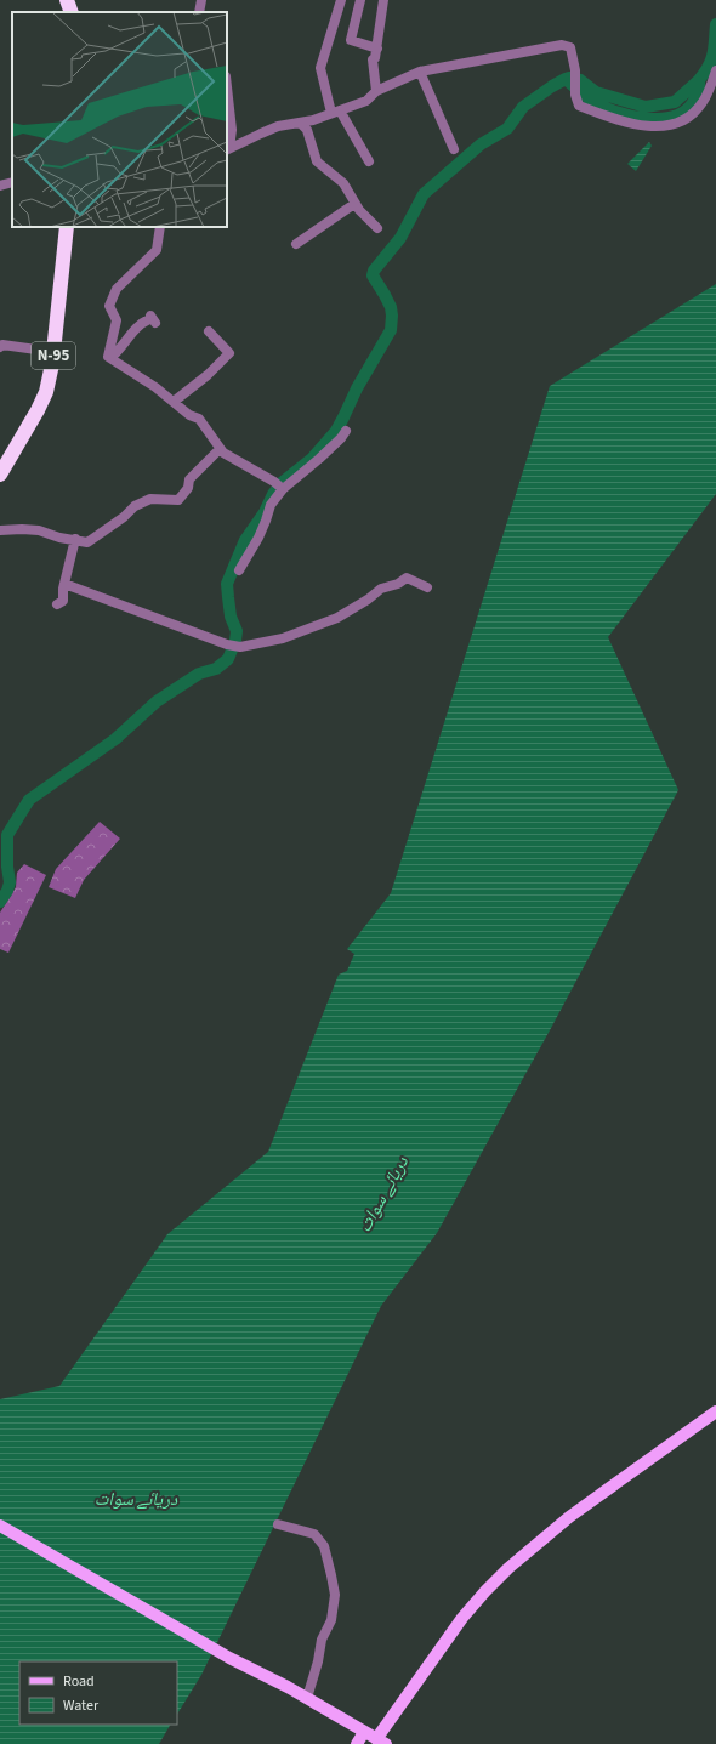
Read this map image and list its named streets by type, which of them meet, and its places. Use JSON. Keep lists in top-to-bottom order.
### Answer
{
  "streets": {
    "highway": ["N-95"]
  },
  "water": ["دریائے سوات"],
  "legend": ["Road", "Water"]
}
